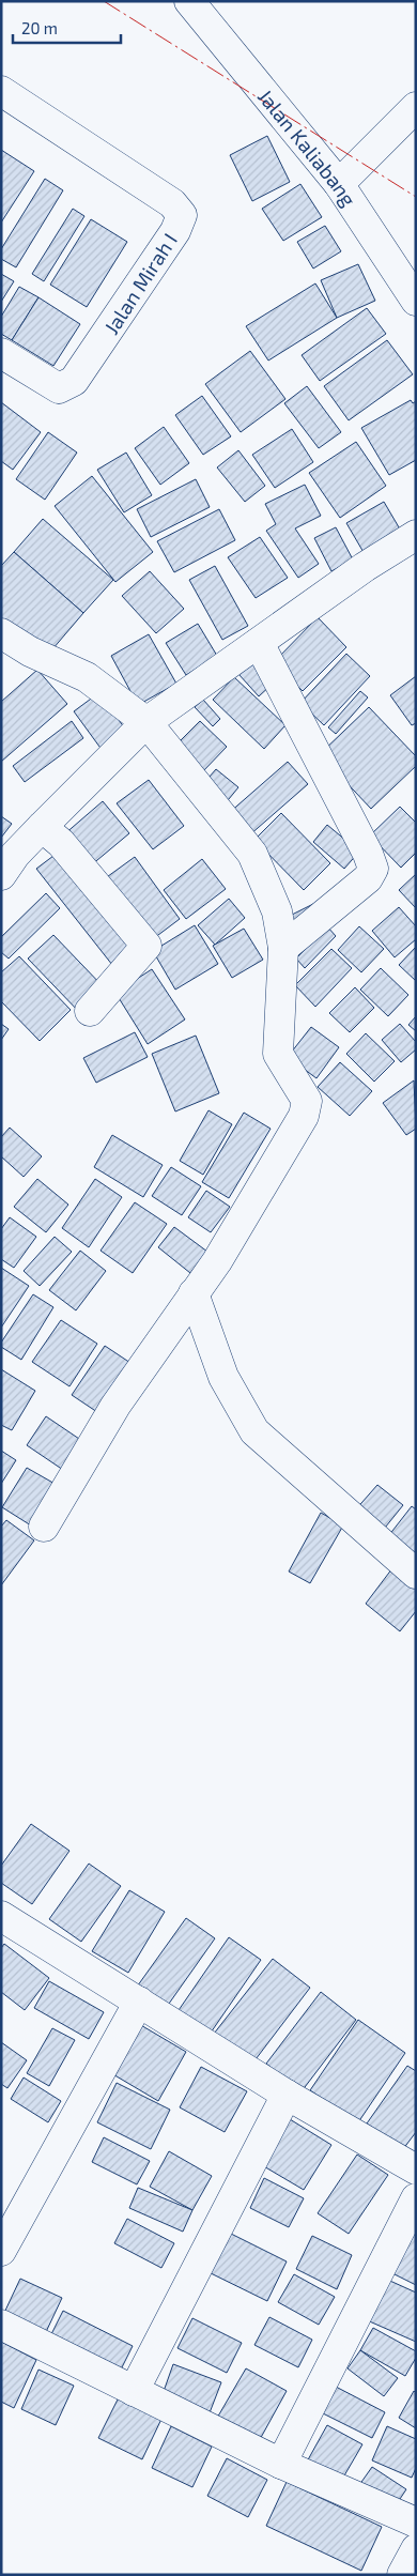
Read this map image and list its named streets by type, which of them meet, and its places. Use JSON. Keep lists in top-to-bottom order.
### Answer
{
  "streets": {
    "street": ["Jalan Kaliabang", "Jalan Mirah I"]
  },
  "scale_bar": "20 m"
}
